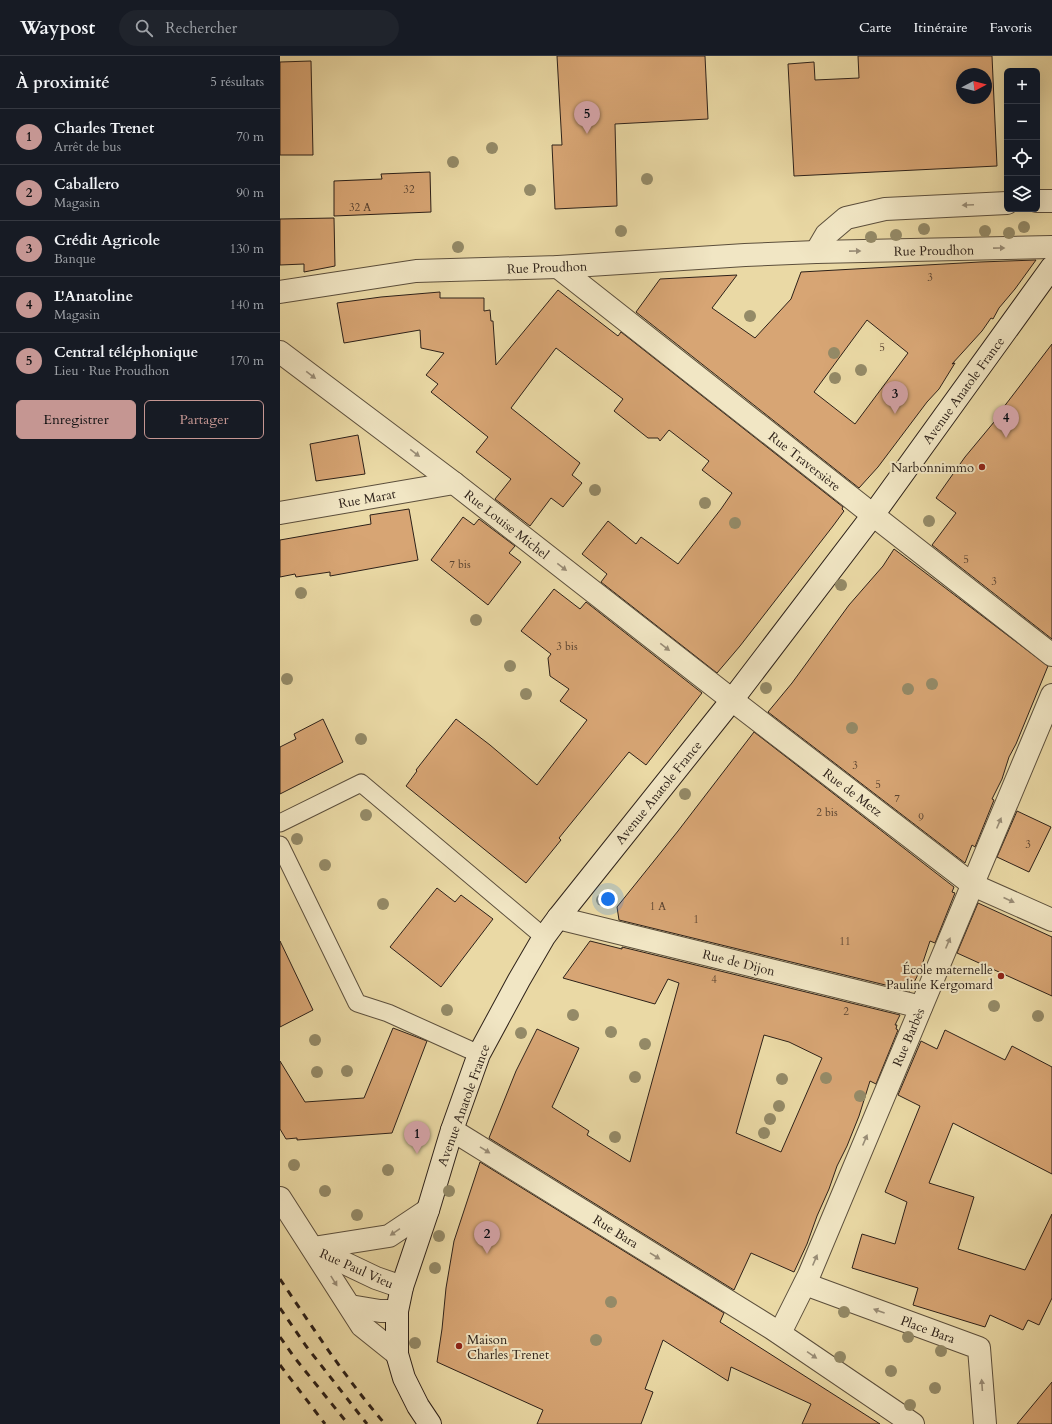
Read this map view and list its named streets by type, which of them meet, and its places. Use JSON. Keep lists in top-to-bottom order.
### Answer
{
  "streets": {
    "street": [
      "Rue Proudhon",
      "Avenue Anatole France",
      "Rue Traversière",
      "Rue Marat",
      "Rue Louise Michel",
      "Rue de Metz",
      "Rue de Dijon",
      "Rue Barbès",
      "Rue Bara",
      "Rue Paul Vieu",
      "Place Bara"
    ]
  },
  "crossings": [
    ["Rue Proudhon", "Rue Traversière"],
    ["Avenue Anatole France", "Rue Traversière"],
    ["Avenue Anatole France", "Rue Louise Michel"],
    ["Avenue Anatole France", "Rue de Metz"],
    ["Avenue Anatole France", "Rue de Dijon"],
    ["Avenue Anatole France", "Rue Bara"],
    ["Avenue Anatole France", "Rue Paul Vieu"],
    ["Rue Marat", "Rue Louise Michel"],
    ["Rue Louise Michel", "Rue de Metz"],
    ["Rue de Metz", "Rue Barbès"],
    ["Rue de Dijon", "Rue Barbès"],
    ["Rue Barbès", "Rue Bara"],
    ["Rue Barbès", "Place Bara"]
  ],
  "one_way": ["Rue Louise Michel", "Rue Barbès", "Rue Bara"],
  "places": ["Narbonnimmo", "École maternelle Pauline Kergomard", "Maison Charles Trenet"],
  "house_numbers": [
    "32",
    "32 A",
    "3",
    "5",
    "5",
    "7 bis",
    "3",
    "3 bis",
    "3",
    "5",
    "7",
    "2 bis",
    "9",
    "3",
    "1 A",
    "1",
    "11",
    "4",
    "2"
  ],
  "north": "right",
  "page": {
    "header": "Waypost",
    "search": "Rechercher",
    "nav": ["Carte", "Itinéraire", "Favoris"],
    "heading": ["À proximité", "5 résultats"],
    "map_buttons": ["+", "−"],
    "pins": [
      "5",
      "3",
      "4",
      "1",
      "2"
    ],
    "list": [
      {
        "mark": "1",
        "name": "Charles Trenet",
        "note": "Arrêt de bus",
        "value": "70 m"
      },
      {
        "mark": "2",
        "name": "Caballero",
        "note": "Magasin",
        "value": "90 m"
      },
      {
        "mark": "3",
        "name": "Crédit Agricole",
        "note": "Banque",
        "value": "130 m"
      },
      {
        "mark": "4",
        "name": "L'Anatoline",
        "note": "Magasin",
        "value": "140 m"
      },
      {
        "mark": "5",
        "name": "Central téléphonique",
        "note": "Lieu · Rue Proudhon",
        "value": "170 m"
      }
    ],
    "buttons": ["Enregistrer", "Partager"]
  }
}
